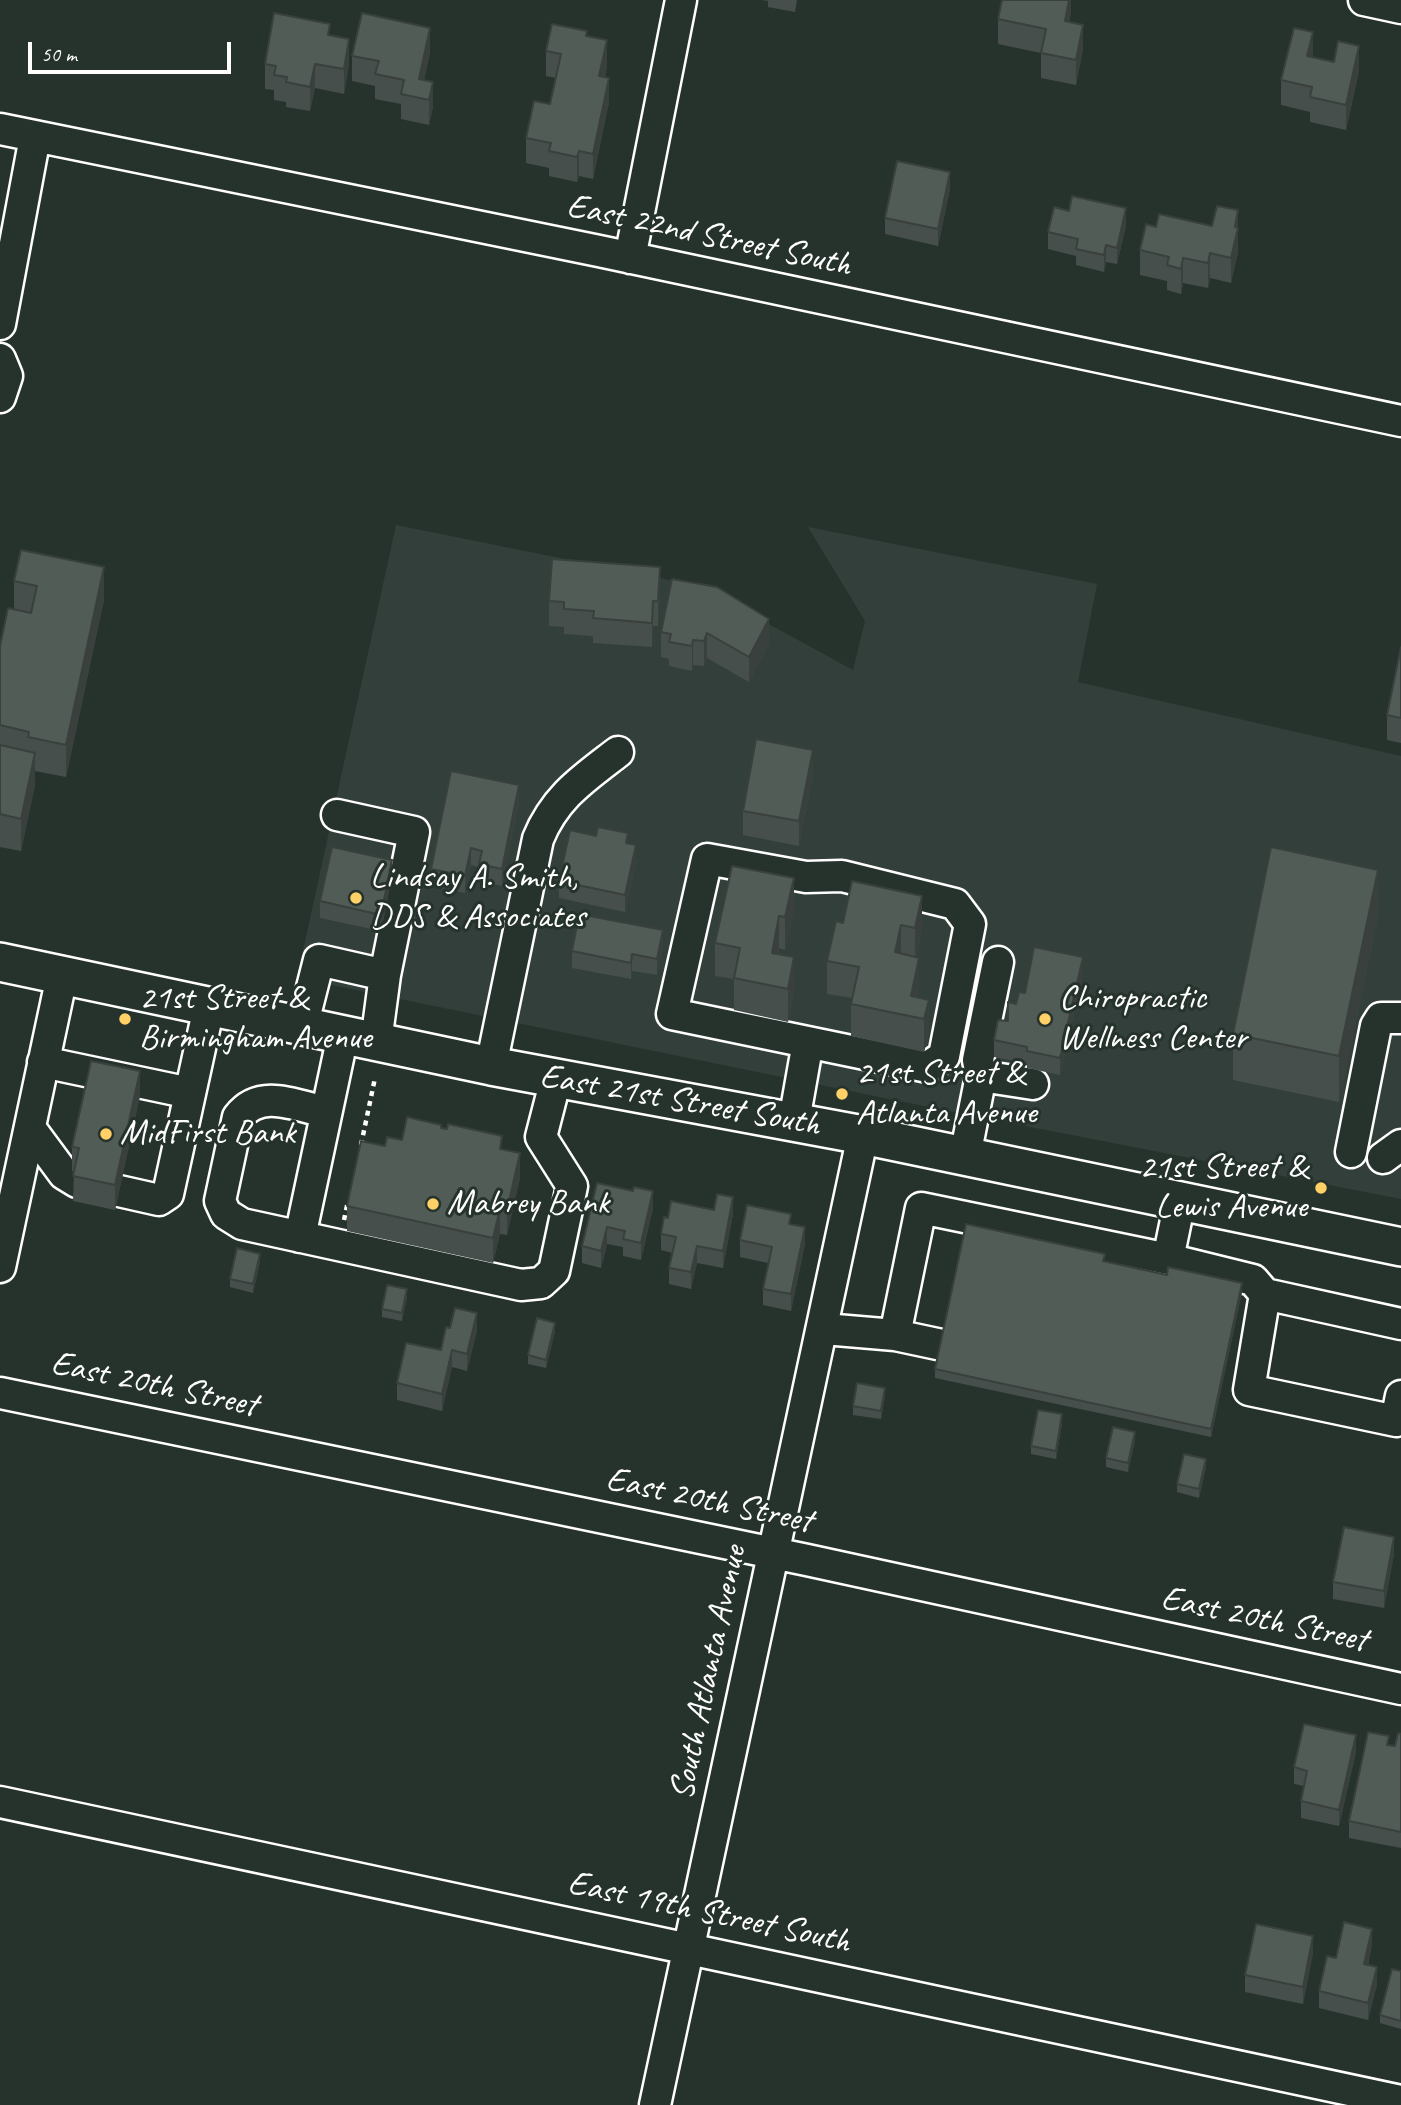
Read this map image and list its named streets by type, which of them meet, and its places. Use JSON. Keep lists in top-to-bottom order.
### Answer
{
  "streets": {
    "main road": ["East 21st Street South"],
    "street": [
      "East 22nd Street South",
      "East 20th Street",
      "South Atlanta Avenue",
      "East 19th Street South"
    ]
  },
  "crossings": [
    ["East 21st Street South", "South Atlanta Avenue"],
    ["East 20th Street", "South Atlanta Avenue"],
    ["South Atlanta Avenue", "East 19th Street South"]
  ],
  "places": [
    "Lindsay A. Smith, DDS & Associates",
    "21st Street & Birmingham Avenue",
    "Chiropractic Wellness Center",
    "21st Street & Atlanta Avenue",
    "MidFirst Bank",
    "21st Street & Lewis Avenue",
    "Mabrey Bank"
  ],
  "scale_bar": "50 m"
}
